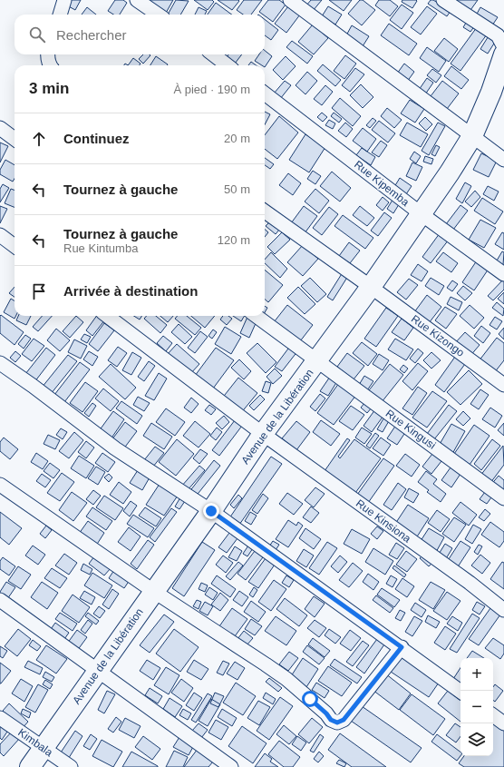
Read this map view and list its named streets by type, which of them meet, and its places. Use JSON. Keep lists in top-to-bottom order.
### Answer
{
  "streets": {
    "highway": ["Avenue de la Libération"],
    "street": [
      "Rue Kipemba",
      "Rue Kizongo",
      "Rue Kingusi",
      "Rue Kinsiona",
      "Kimbala"
    ]
  },
  "crossings": [
    ["Rue Kipemba", "Avenue de la Libération"],
    ["Rue Kizongo", "Avenue de la Libération"],
    ["Avenue de la Libération", "Rue Kingusi"],
    ["Avenue de la Libération", "Rue Kinsiona"],
    ["Avenue de la Libération", "Kimbala"]
  ],
  "page": {
    "search": "Rechercher",
    "heading": ["3 min", "À pied · 190 m"],
    "list": [
      ["Continuez", "20 m"],
      ["Tournez à gauche", "50 m"],
      ["Tournez à gauche", "Rue Kintumba", "120 m"],
      "Arrivée à destination"
    ],
    "map_buttons": ["+", "−"]
  }
}
